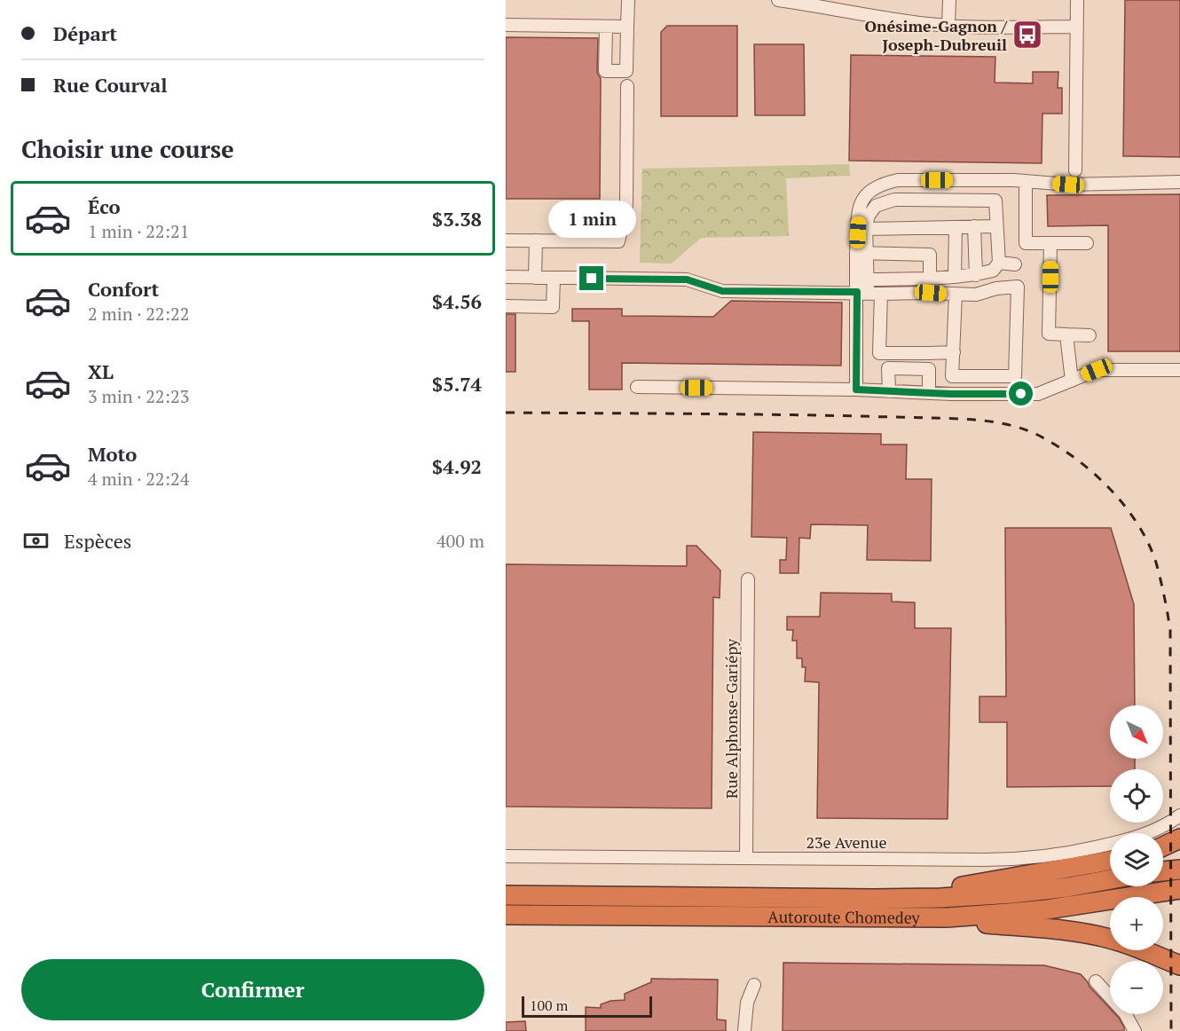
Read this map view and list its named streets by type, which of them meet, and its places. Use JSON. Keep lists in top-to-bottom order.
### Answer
{
  "streets": {
    "highway": ["Autoroute Chomedey"],
    "street": ["Rue Alphonse-Gariépy", "23e Avenue"]
  },
  "crossings": [
    ["Rue Alphonse-Gariépy", "23e Avenue"]
  ],
  "places": {
    "bus stop": ["Onésime-Gagnon / Joseph-Dubreuil"]
  },
  "scale_bar": "100 m",
  "north": "bottom right",
  "page": {
    "banner": ["Départ", "Rue Courval"],
    "heading": "Choisir une course",
    "list": [
      {
        "name": "Éco",
        "note": "1 min · 22:21",
        "value": "$3.38"
      },
      {
        "name": "Confort",
        "note": "2 min · 22:22",
        "value": "$4.56"
      },
      {
        "name": "XL",
        "note": "3 min · 22:23",
        "value": "$5.74"
      },
      {
        "name": "Moto",
        "note": "4 min · 22:24",
        "value": "$4.92"
      }
    ],
    "bubble": "1 min",
    "pay": ["Espèces", "400 m"],
    "map_buttons": ["+", "−"],
    "buttons": "Confirmer",
    "scale": "100 m"
  }
}
